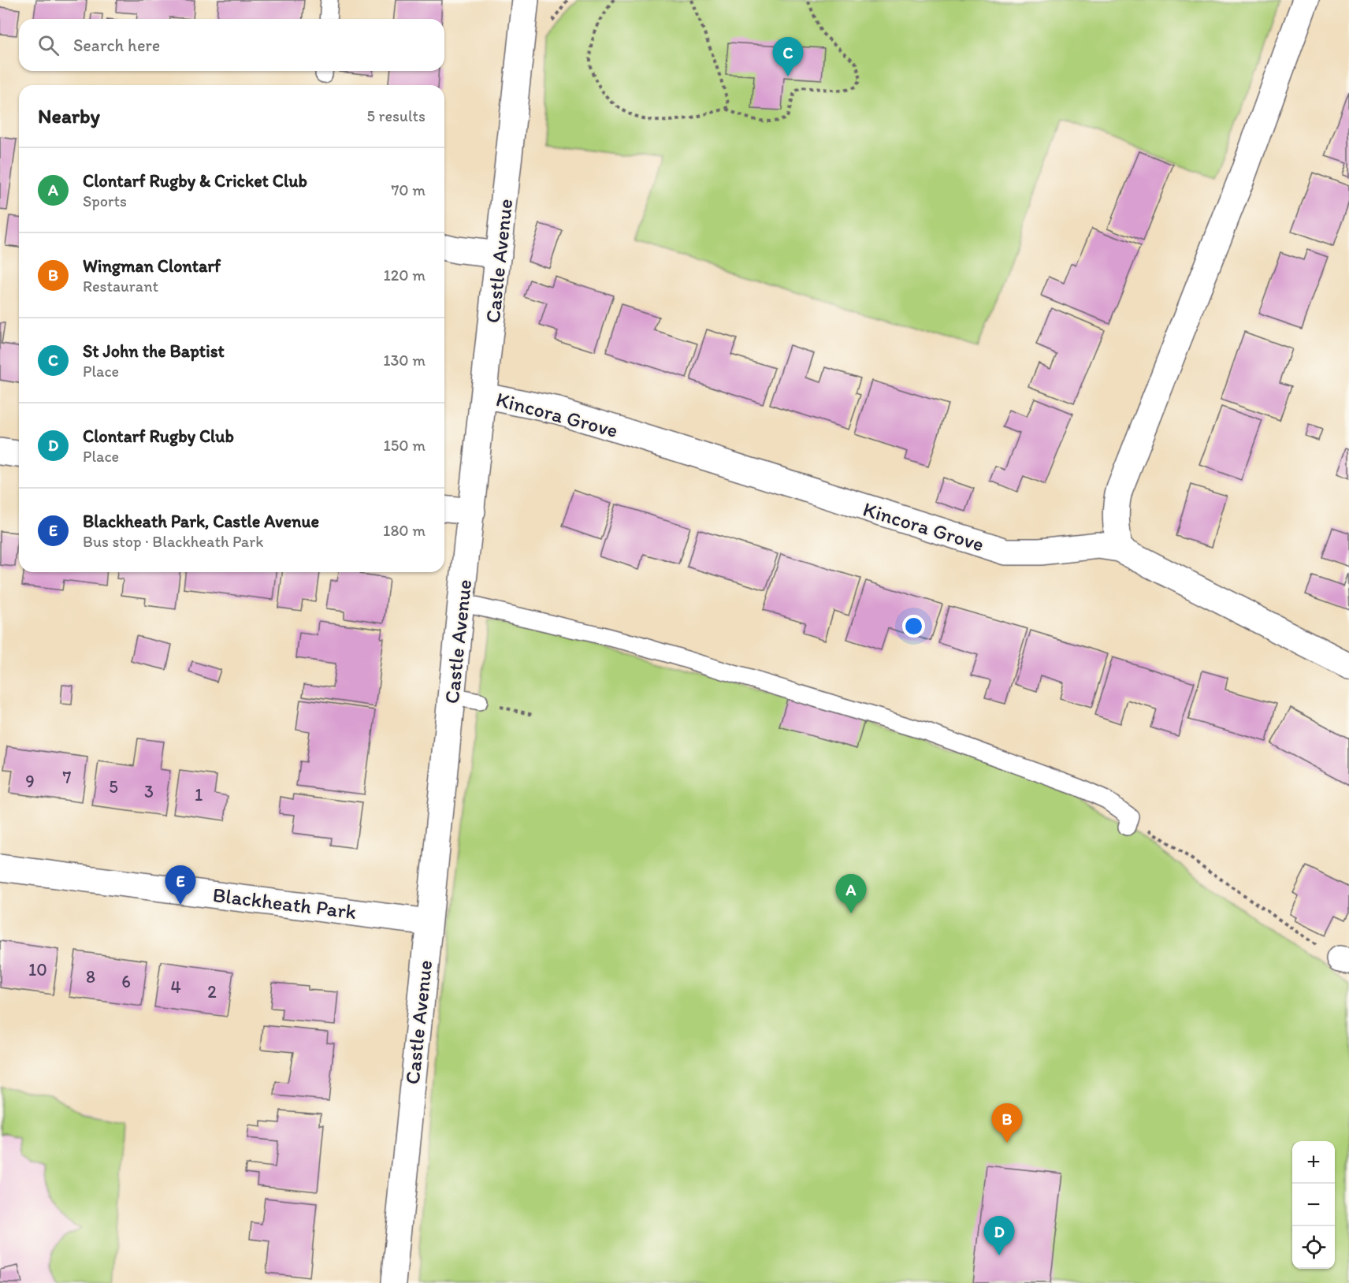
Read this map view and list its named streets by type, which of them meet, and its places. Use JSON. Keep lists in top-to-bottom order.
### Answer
{
  "streets": {
    "street": ["Castle Avenue", "Kincora Grove", "Blackheath Park"]
  },
  "crossings": [
    ["Castle Avenue", "Kincora Grove"],
    ["Castle Avenue", "Blackheath Park"]
  ],
  "house_numbers": [
    "7",
    "9",
    "5",
    "3",
    "1",
    "10",
    "8",
    "6",
    "4",
    "2"
  ],
  "page": {
    "search": "Search here",
    "pins": [
      "C",
      "E",
      "A",
      "B",
      "D"
    ],
    "heading": ["Nearby", "5 results"],
    "list": [
      {
        "mark": "A",
        "name": "Clontarf Rugby & Cricket Club",
        "note": "Sports",
        "value": "70 m"
      },
      {
        "mark": "B",
        "name": "Wingman Clontarf",
        "note": "Restaurant",
        "value": "120 m"
      },
      {
        "mark": "C",
        "name": "St John the Baptist",
        "note": "Place",
        "value": "130 m"
      },
      {
        "mark": "D",
        "name": "Clontarf Rugby Club",
        "note": "Place",
        "value": "150 m"
      },
      {
        "mark": "E",
        "name": "Blackheath Park, Castle Avenue",
        "note": "Bus stop · Blackheath Park",
        "value": "180 m"
      }
    ],
    "map_buttons": ["+", "−"]
  }
}
